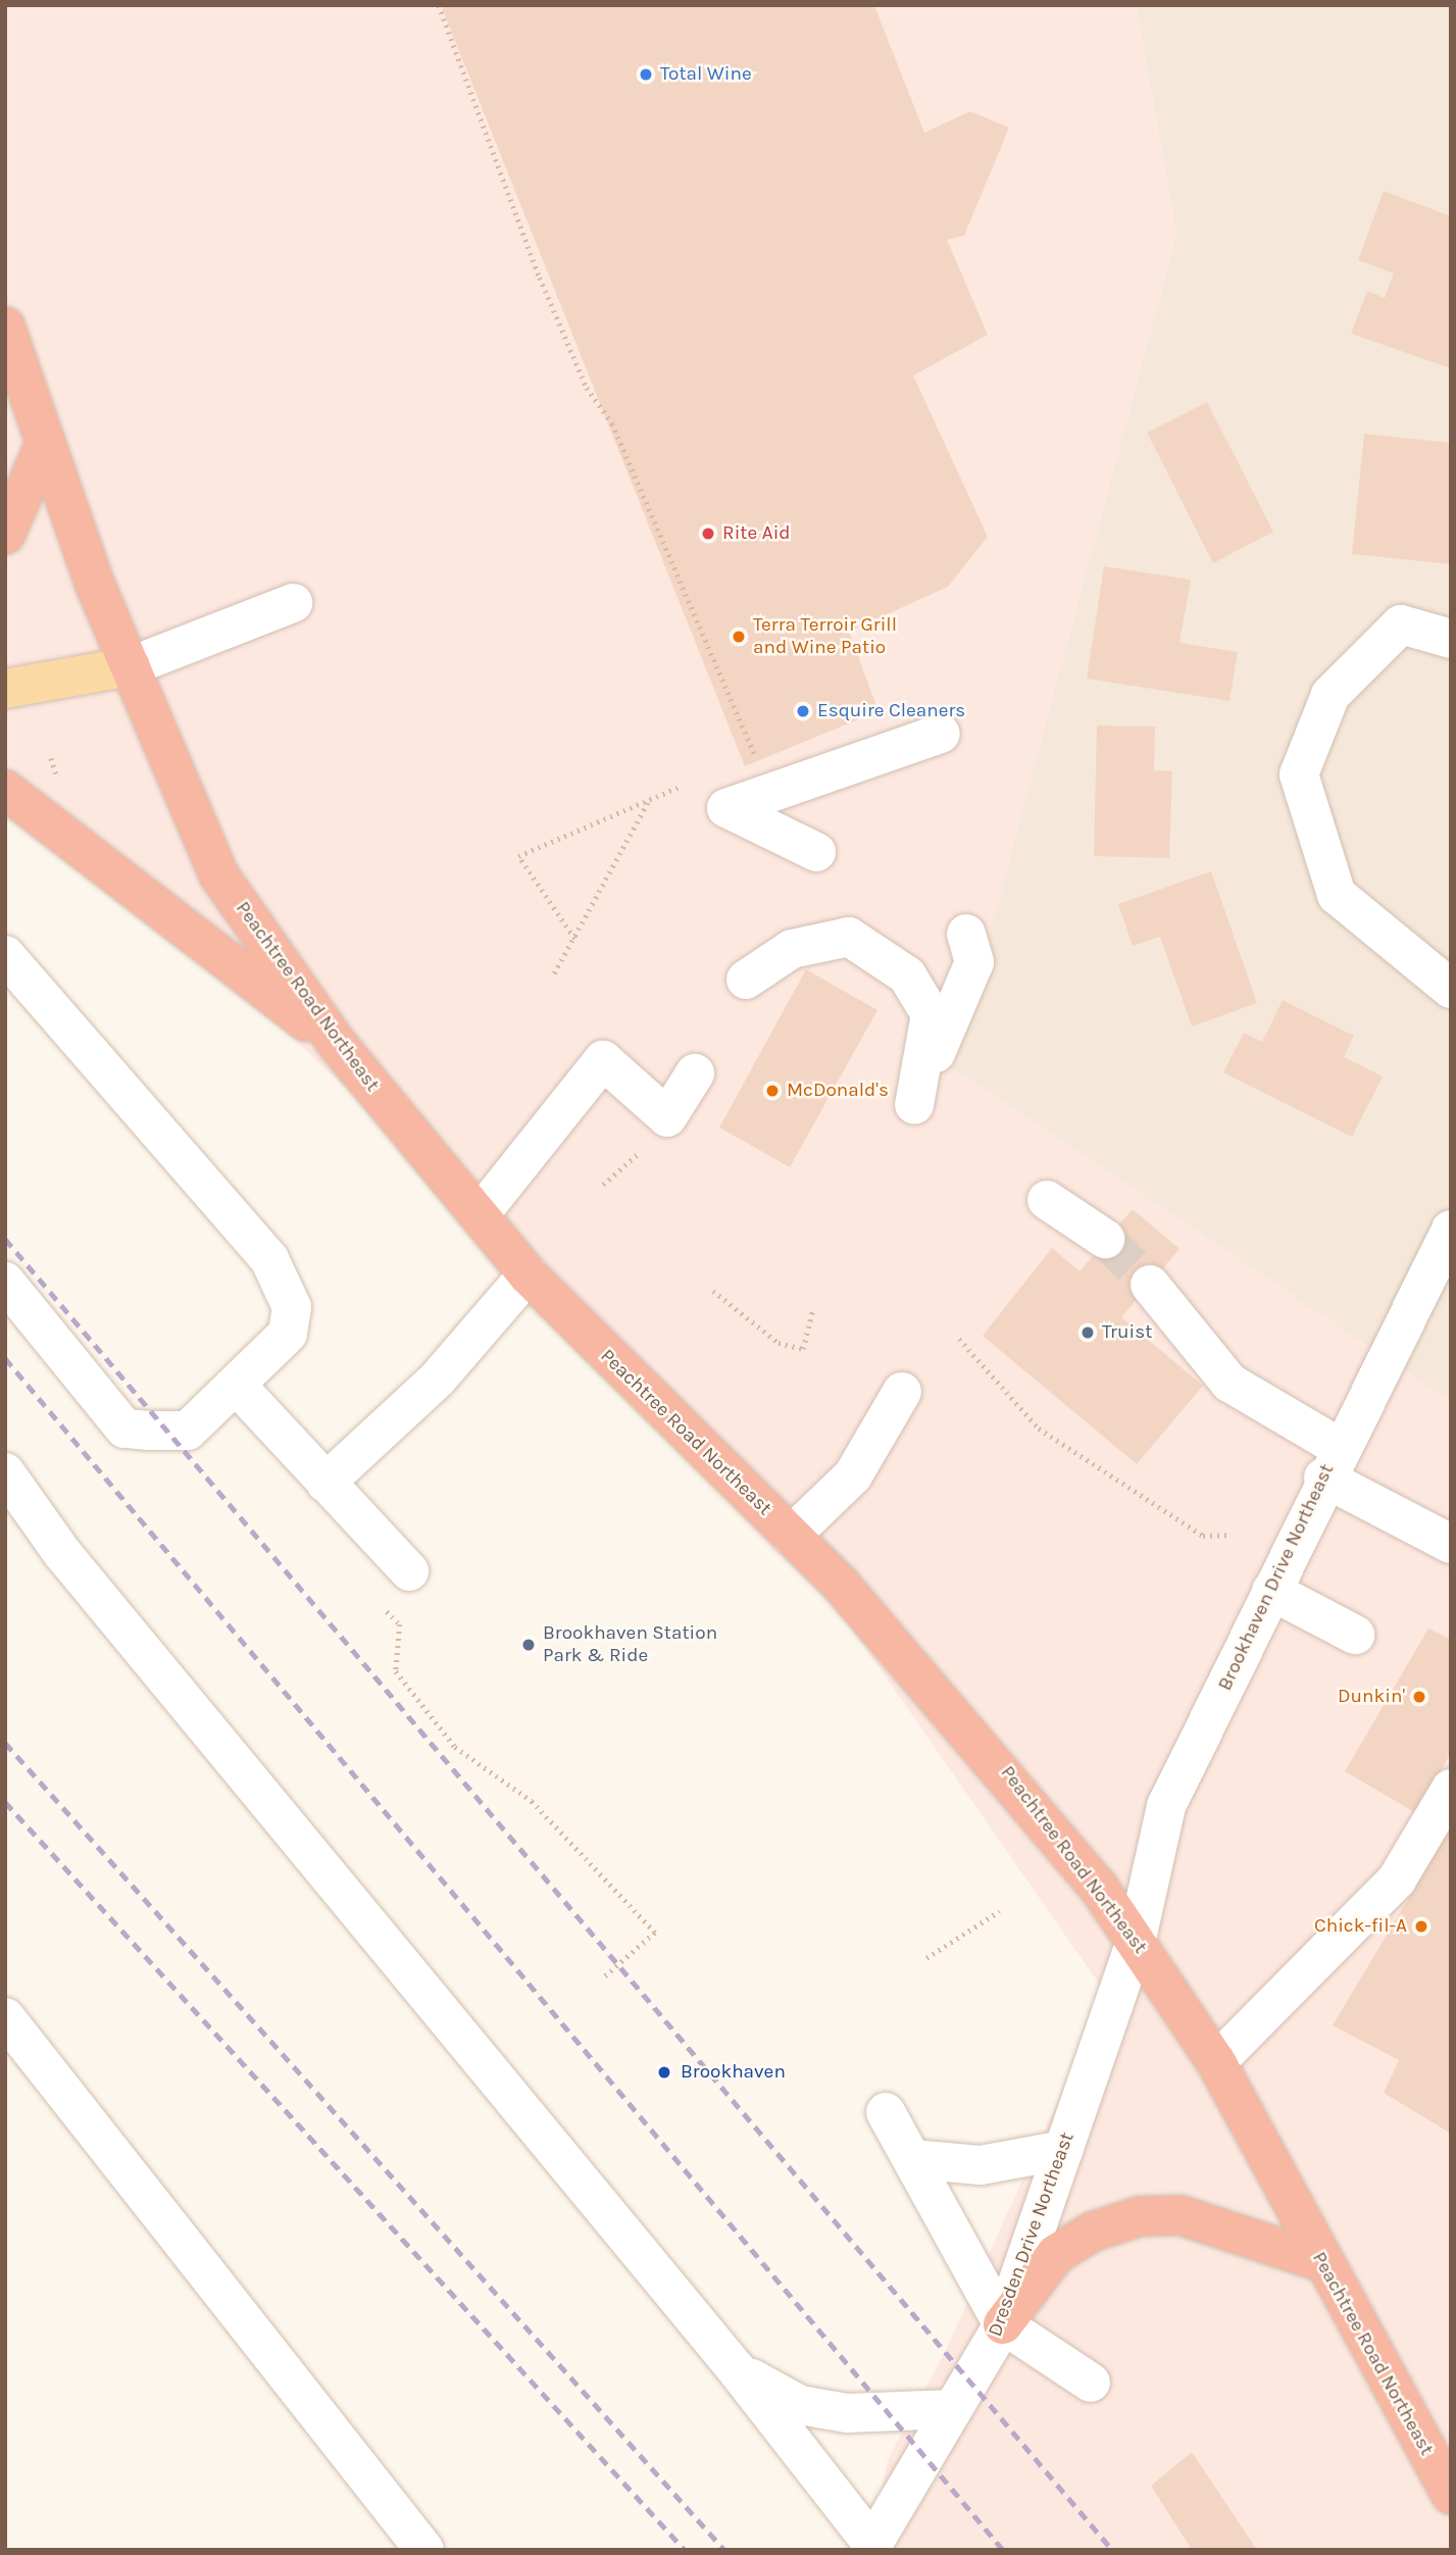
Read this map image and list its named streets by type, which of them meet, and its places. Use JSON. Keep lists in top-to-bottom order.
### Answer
{
  "streets": {
    "highway": ["Peachtree Road Northeast"],
    "street": ["Brookhaven Drive Northeast", "Dresden Drive Northeast"]
  },
  "crossings": [
    ["Peachtree Road Northeast", "Brookhaven Drive Northeast"],
    ["Peachtree Road Northeast", "Dresden Drive Northeast"],
    ["Brookhaven Drive Northeast", "Dresden Drive Northeast"]
  ],
  "places": [
    "Total Wine",
    "Rite Aid",
    "Terra Terroir Grill and Wine Patio",
    "Esquire Cleaners",
    "McDonald's",
    "Truist",
    "Brookhaven Station Park & Ride",
    "Dunkin'",
    "Chick-fil-A",
    "Brookhaven"
  ]
}
